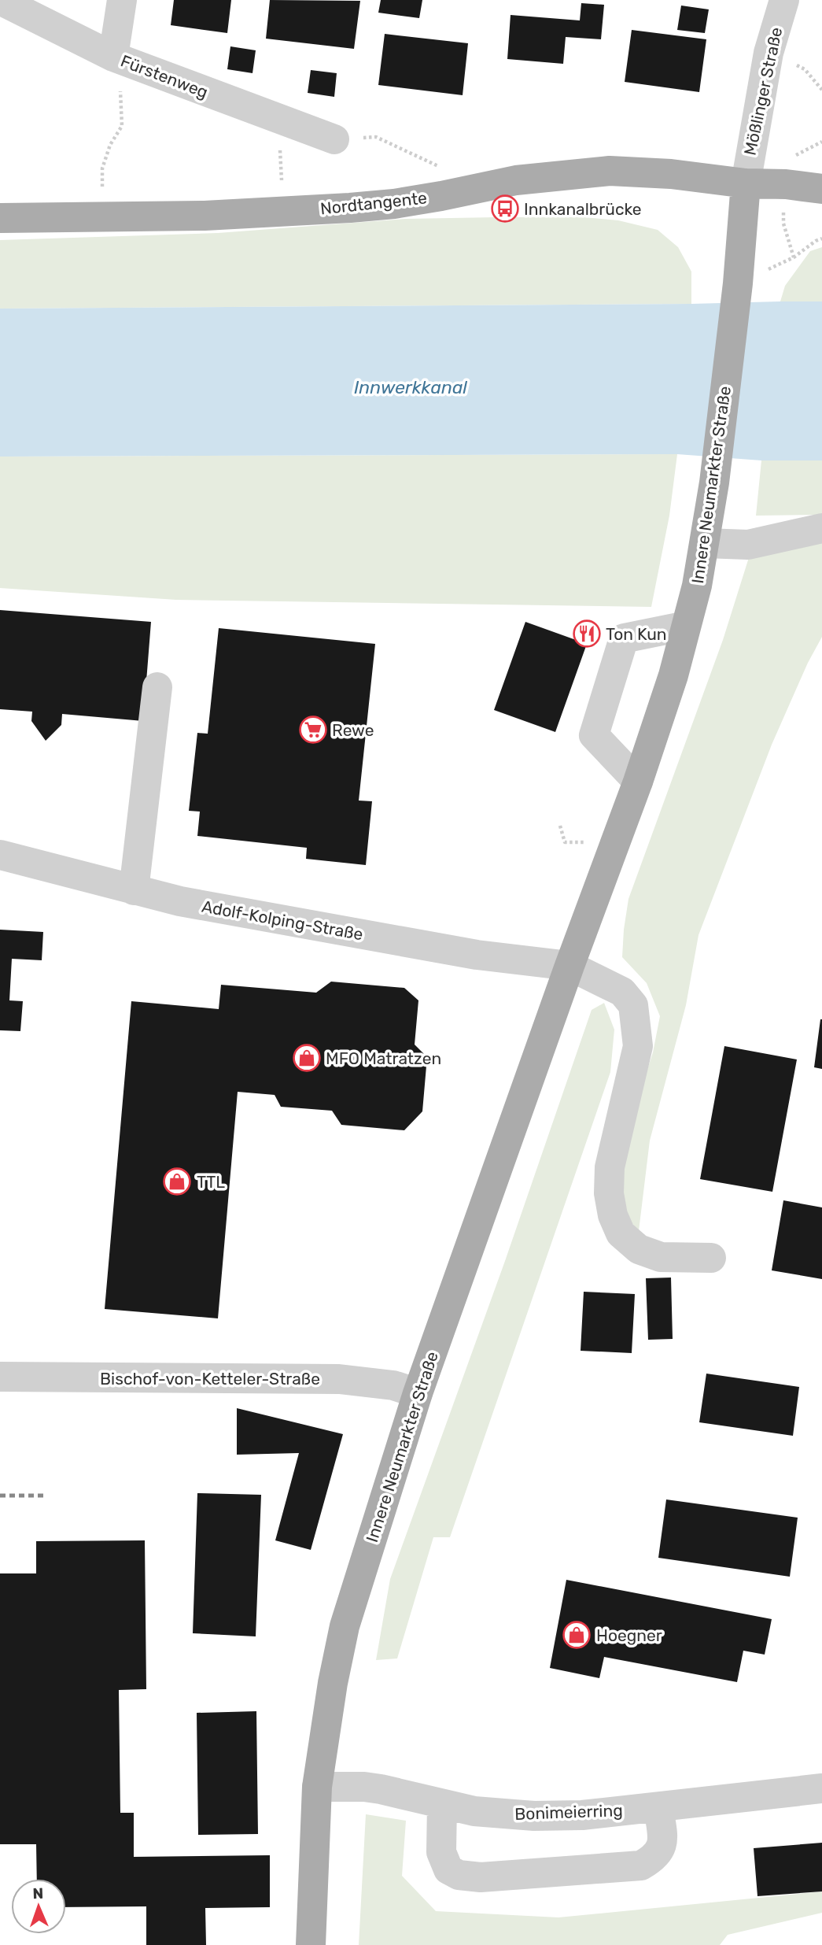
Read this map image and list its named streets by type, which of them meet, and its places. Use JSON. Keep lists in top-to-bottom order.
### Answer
{
  "streets": {
    "main road": ["Nordtangente", "Innere Neumarkter Straße"],
    "street": [
      "Fürstenweg",
      "Mößlinger Straße",
      "Adolf-Kolping-Straße",
      "Bischof-von-Ketteler-Straße",
      "Bonimeierring"
    ]
  },
  "crossings": [
    ["Mößlinger Straße", "Nordtangente"],
    ["Mößlinger Straße", "Innere Neumarkter Straße"],
    ["Nordtangente", "Innere Neumarkter Straße"],
    ["Innere Neumarkter Straße", "Adolf-Kolping-Straße"],
    ["Innere Neumarkter Straße", "Bischof-von-Ketteler-Straße"],
    ["Innere Neumarkter Straße", "Bonimeierring"]
  ],
  "water": ["Innwerkkanal"],
  "places": {
    "bus stop": ["Innkanalbrücke"],
    "restaurant": ["Ton Kun"],
    "supermarket": ["Rewe"],
    "shop": ["MFO Matratzen", "TTL", "Hoegner"]
  },
  "north": "top"
}
